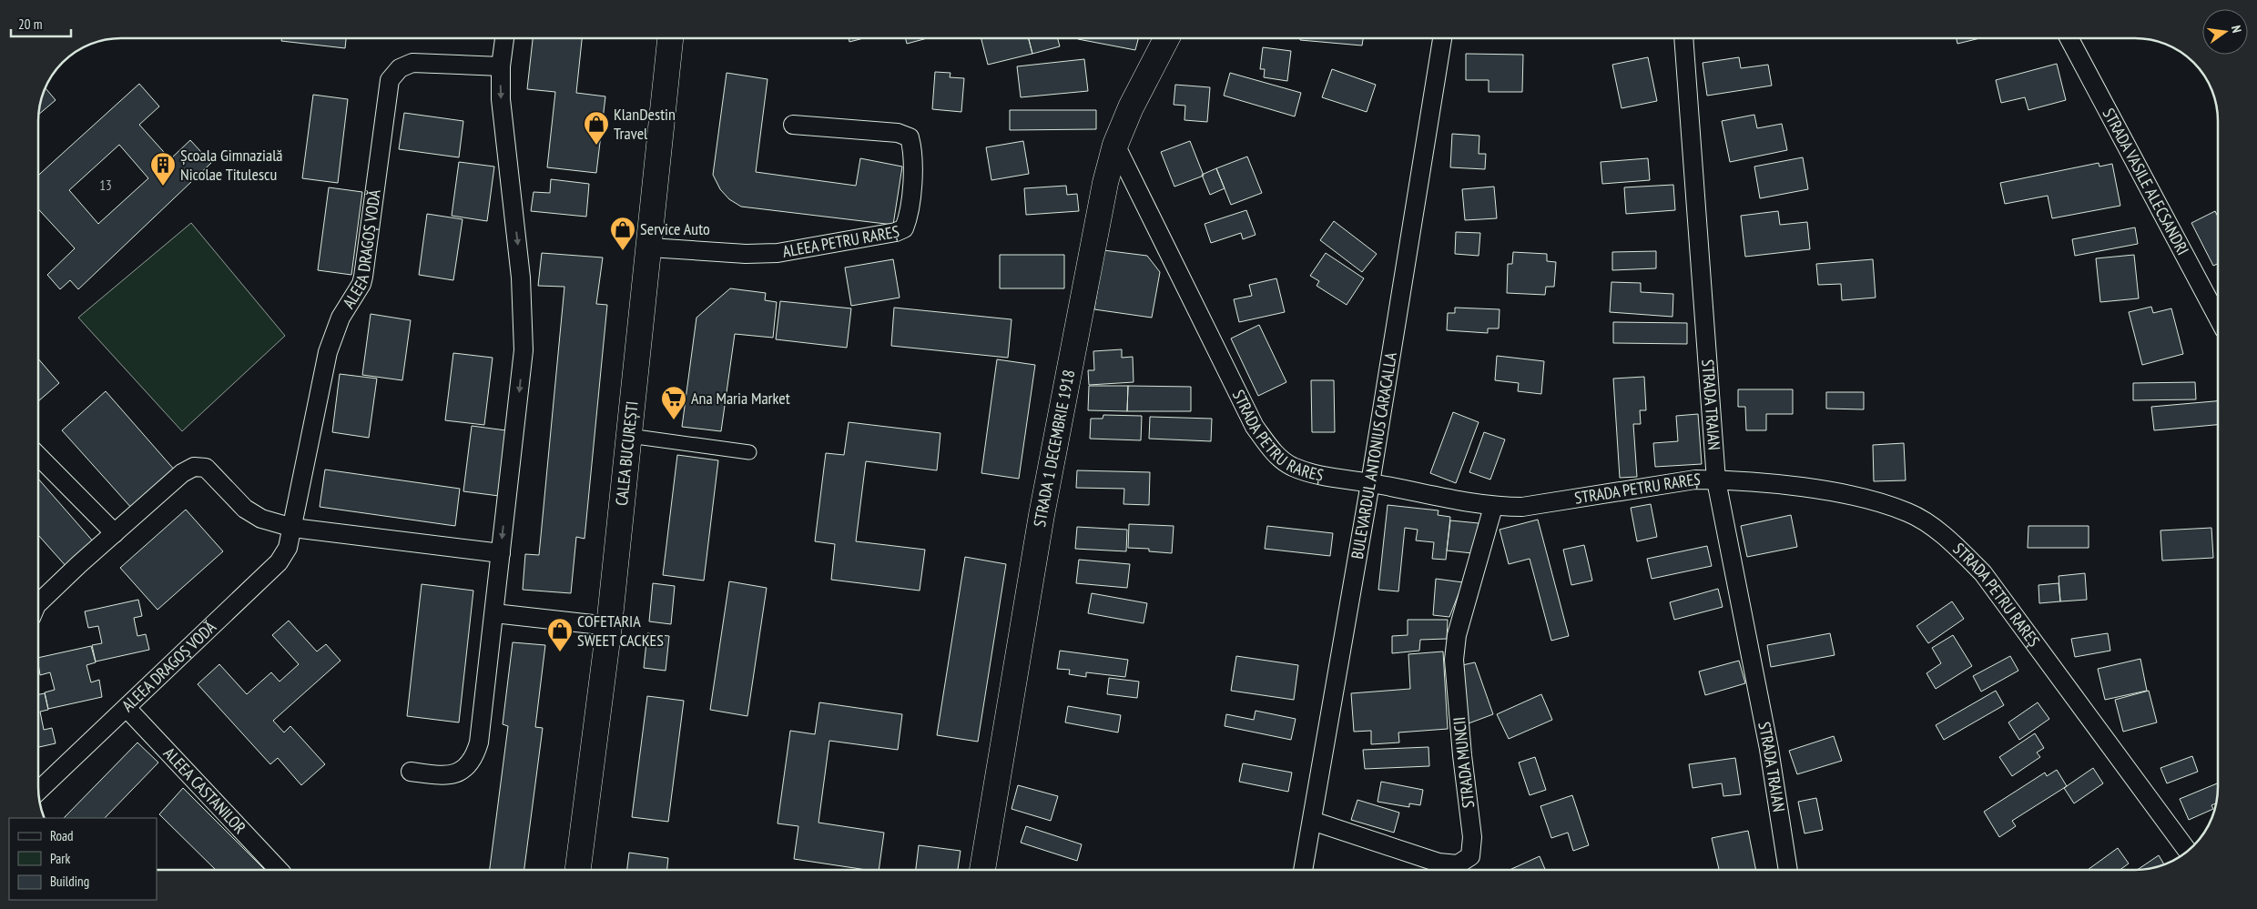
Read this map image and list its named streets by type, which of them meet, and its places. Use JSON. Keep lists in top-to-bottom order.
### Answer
{
  "streets": {
    "main road": ["STRADA 1 DECEMBRIE 1918", "CALEA BUCUREȘTI"],
    "street": [
      "STRADA VASILE ALECSANDRI",
      "ALEEA PETRU RAREȘ",
      "ALEEA DRAGOȘ VODĂ",
      "STRADA TRAIAN",
      "STRADA PETRU RAREȘ",
      "BULEVARDUL ANTONIUS CARACALLA",
      "STRADA MUNCII",
      "ALEEA CASTANILOR"
    ]
  },
  "crossings": [
    ["ALEEA PETRU RAREȘ", "CALEA BUCUREȘTI"],
    ["ALEEA DRAGOȘ VODĂ", "ALEEA CASTANILOR"],
    ["STRADA TRAIAN", "STRADA PETRU RAREȘ"],
    ["STRADA PETRU RAREȘ", "STRADA 1 DECEMBRIE 1918"],
    ["STRADA PETRU RAREȘ", "BULEVARDUL ANTONIUS CARACALLA"],
    ["STRADA PETRU RAREȘ", "STRADA MUNCII"],
    ["BULEVARDUL ANTONIUS CARACALLA", "STRADA MUNCII"]
  ],
  "places": {
    "shop": ["KlanDestin Travel", "Service Auto", "COFETARIA SWEET CACKES"],
    "building": ["Școala Gimnazială Nicolae Titulescu"],
    "supermarket": ["Ana Maria Market"]
  },
  "house_numbers": ["13"],
  "legend": ["Road", "Park", "Building"],
  "scale_bar": "20 m",
  "north": "right"
}
